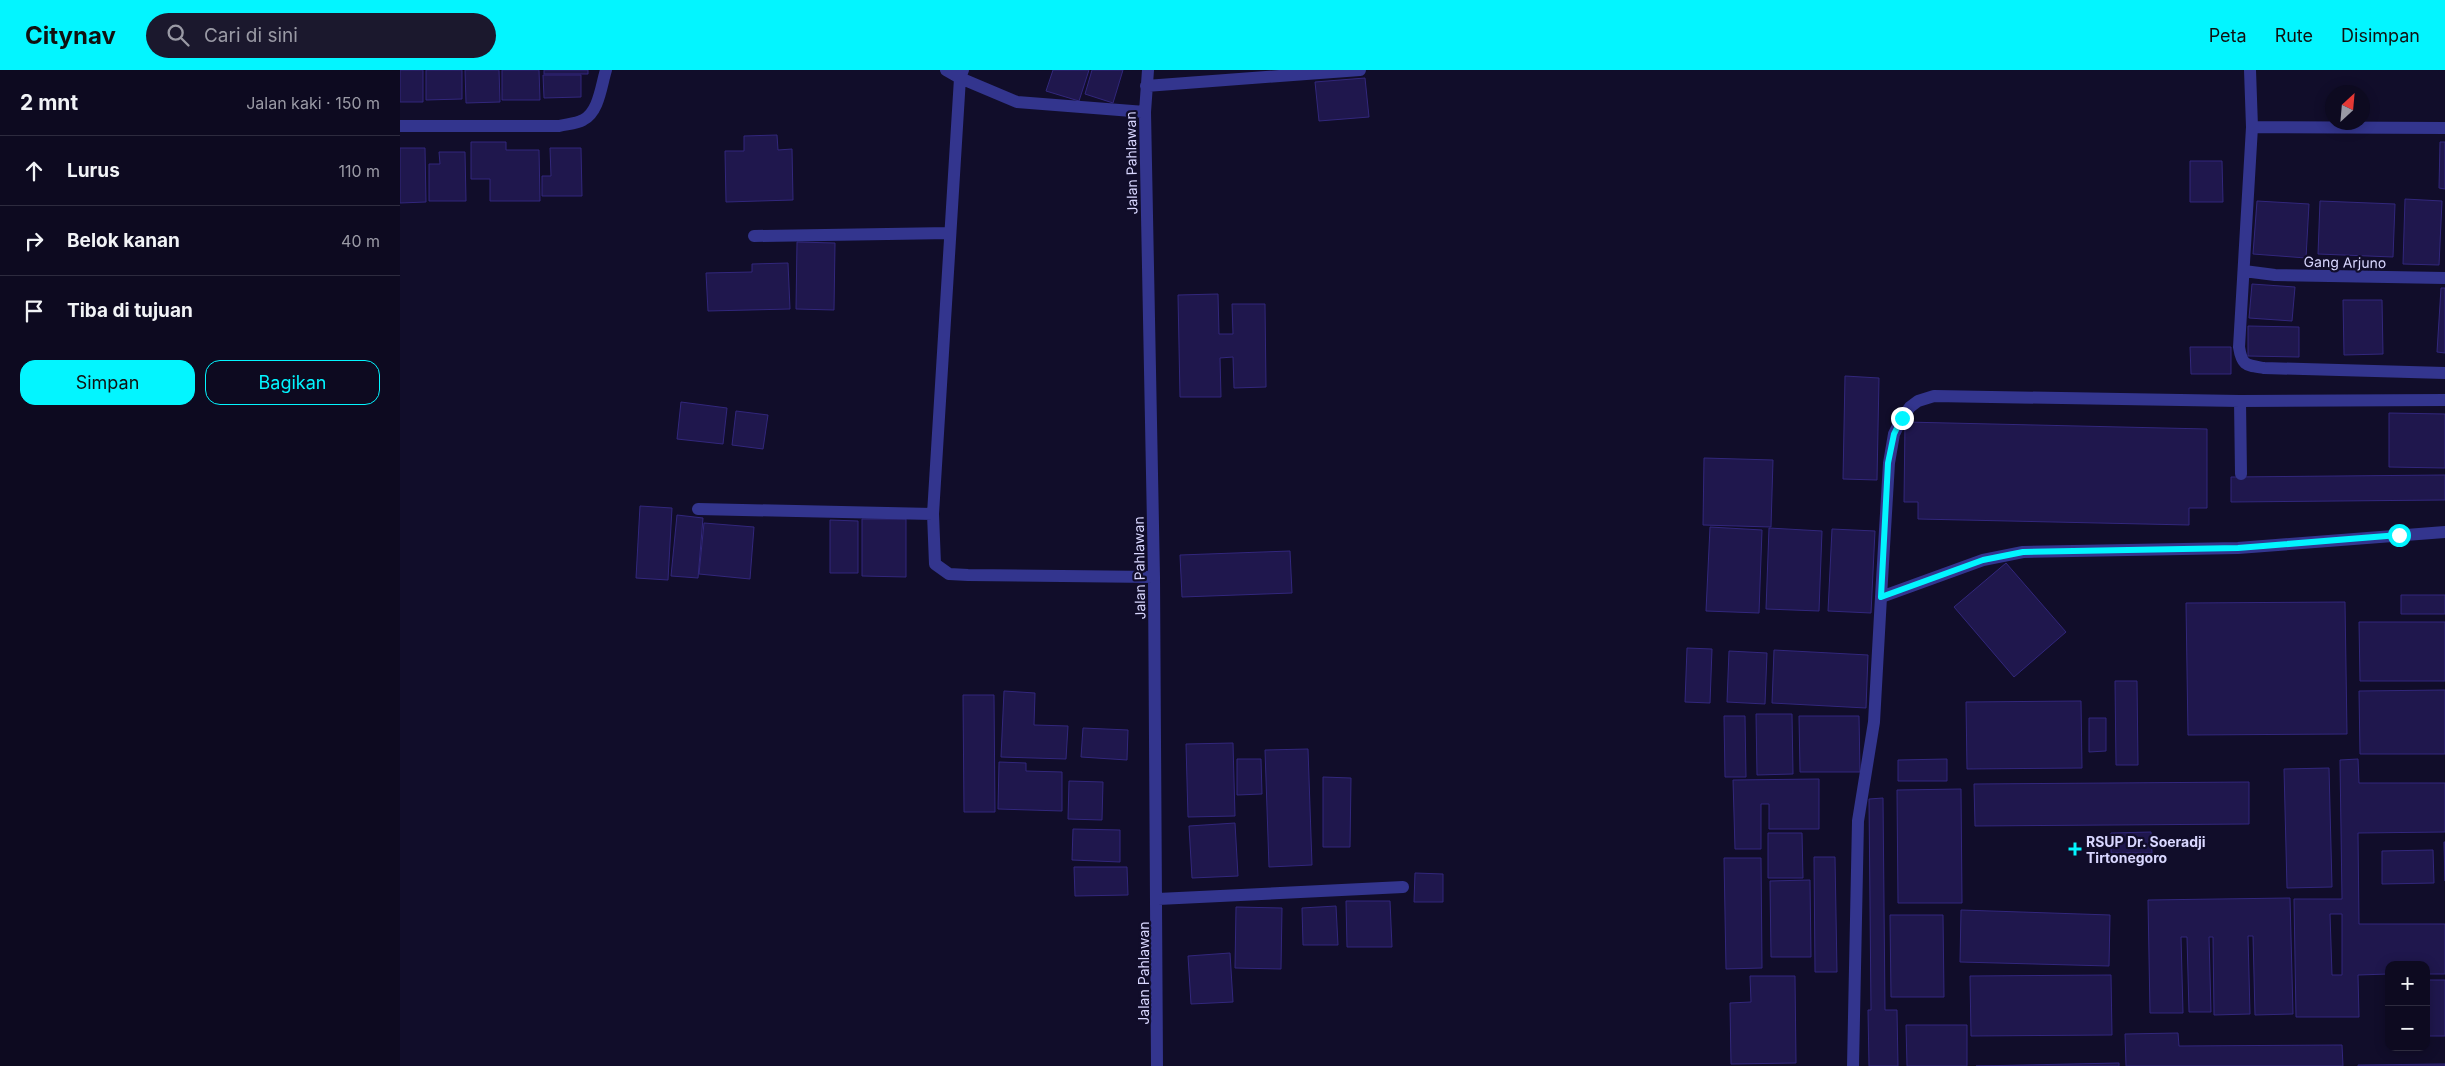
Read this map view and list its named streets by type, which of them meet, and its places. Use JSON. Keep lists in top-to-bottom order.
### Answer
{
  "streets": {
    "street": ["Jalan Pahlawan", "Gang Arjuno"]
  },
  "places": {
    "health": ["RSUP Dr. Soeradji Tirtonegoro"]
  },
  "north": "top right",
  "page": {
    "header": "Citynav",
    "search": "Cari di sini",
    "nav": ["Peta", "Rute", "Disimpan"],
    "heading": ["2 mnt", "Jalan kaki · 150 m"],
    "list": [
      ["Lurus", "110 m"],
      ["Belok kanan", "40 m"],
      "Tiba di tujuan"
    ],
    "buttons": ["Simpan", "Bagikan"],
    "map_buttons": ["+", "−"]
  }
}
